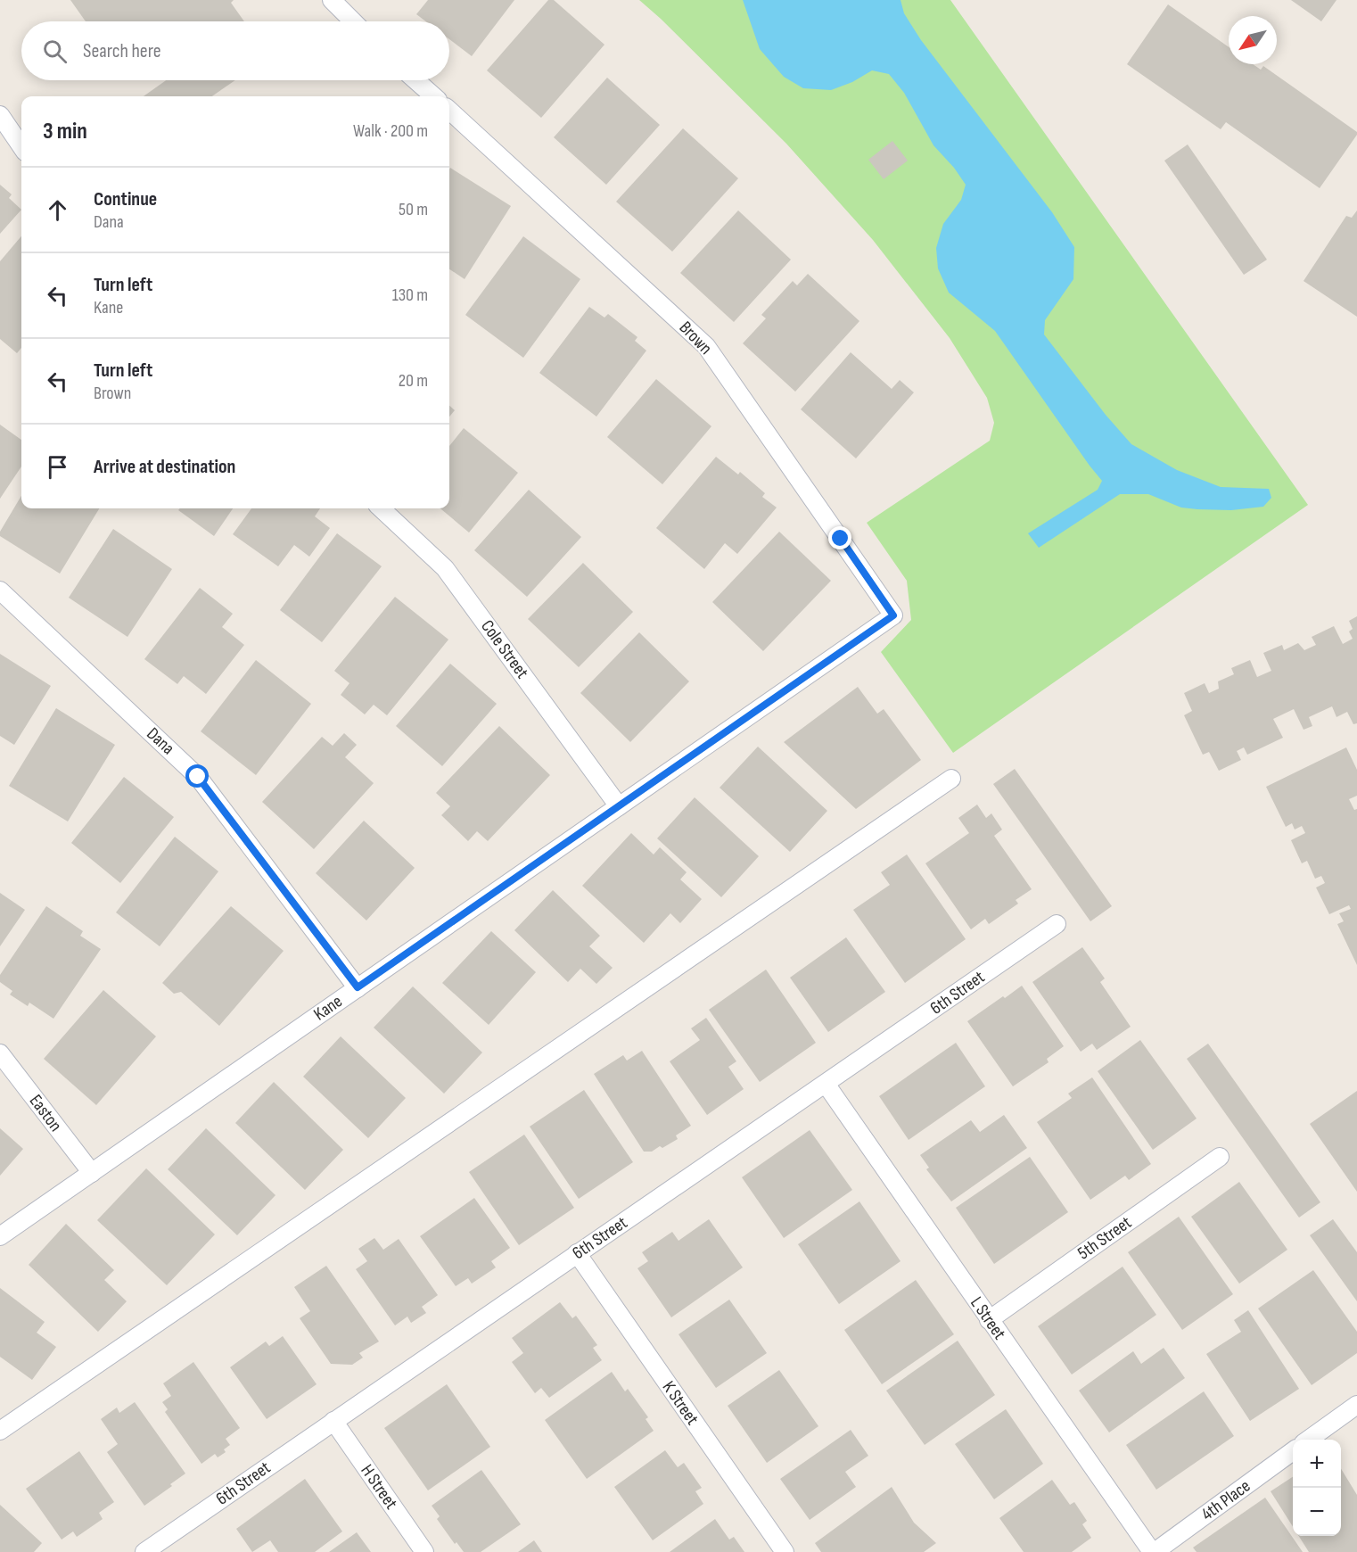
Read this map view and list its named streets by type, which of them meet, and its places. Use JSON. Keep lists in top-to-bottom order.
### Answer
{
  "streets": {
    "lane": [
      "Brown",
      "Cole Street",
      "Dana",
      "6th Street",
      "Kane",
      "Easton",
      "5th Street",
      "L Street",
      "K Street",
      "H Street",
      "4th Place"
    ]
  },
  "crossings": [
    ["Brown", "Kane"],
    ["Cole Street", "Kane"],
    ["Dana", "Kane"],
    ["6th Street", "L Street"],
    ["6th Street", "K Street"],
    ["6th Street", "H Street"],
    ["Kane", "Easton"],
    ["5th Street", "L Street"],
    ["L Street", "4th Place"]
  ],
  "north": "bottom left",
  "page": {
    "search": "Search here",
    "heading": ["3 min", "Walk · 200 m"],
    "list": [
      ["Continue", "Dana", "50 m"],
      ["Turn left", "Kane", "130 m"],
      ["Turn left", "Brown", "20 m"],
      "Arrive at destination"
    ],
    "map_buttons": ["+", "−"]
  }
}
